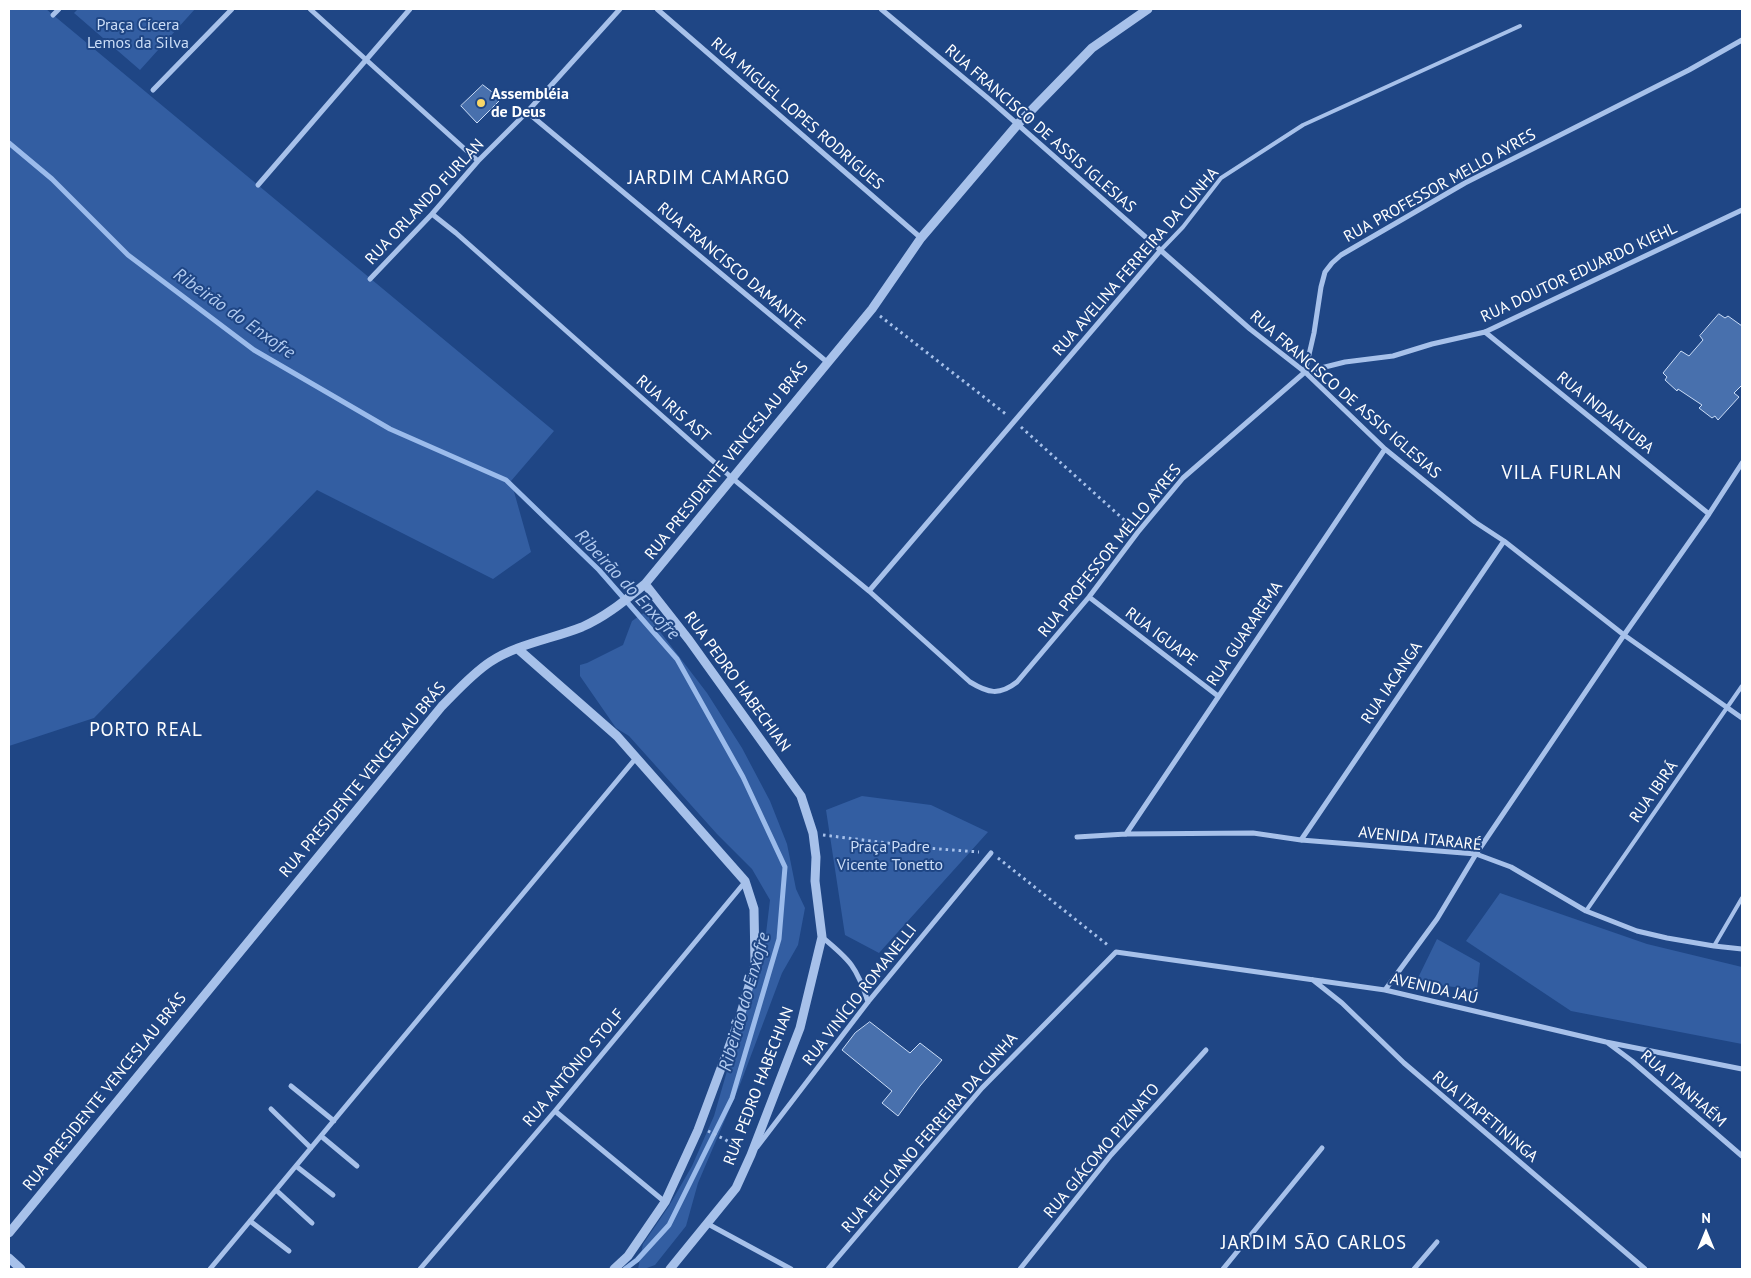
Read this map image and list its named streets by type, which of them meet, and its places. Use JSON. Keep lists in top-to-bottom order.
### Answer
{
  "streets": {
    "street": [
      "RUA MIGUEL LOPES RODRIGUES",
      "RUA FRANCISCO DE ASSIS IGLESIAS",
      "RUA PROFESSOR MELLO AYRES",
      "RUA ORLANDO FURLAN",
      "RUA AVELINA FERREIRA DA CUNHA",
      "RUA FRANCISCO DAMANTE",
      "RUA DOUTOR EDUARDO KIEHL",
      "RUA IRIS AST",
      "RUA INDAIATUBA",
      "RUA PRESIDENTE VENCESLAU BRÁS",
      "RUA GUARAREMA",
      "RUA IGUAPE",
      "RUA PEDRO HABECHIAN",
      "RUA IACANGA",
      "AVENIDA ITARARÉ",
      "AVENIDA JAÚ",
      "RUA VINÍCIO ROMANELLI",
      "RUA ANTÔNIO STOLF",
      "RUA ITANHAÉM",
      "RUA ITAPETININGA",
      "RUA FELICIANO FERREIRA DA CUNHA",
      "RUA GIÁCOMO PIZINATO"
    ],
    "lane": ["RUA IBIRÁ"]
  },
  "crossings": [
    ["RUA MIGUEL LOPES RODRIGUES", "RUA PRESIDENTE VENCESLAU BRÁS"],
    ["RUA FRANCISCO DE ASSIS IGLESIAS", "RUA PROFESSOR MELLO AYRES"],
    ["RUA FRANCISCO DE ASSIS IGLESIAS", "RUA AVELINA FERREIRA DA CUNHA"],
    ["RUA FRANCISCO DE ASSIS IGLESIAS", "RUA DOUTOR EDUARDO KIEHL"],
    ["RUA FRANCISCO DE ASSIS IGLESIAS", "RUA PRESIDENTE VENCESLAU BRÁS"],
    ["RUA FRANCISCO DE ASSIS IGLESIAS", "RUA GUARAREMA"],
    ["RUA FRANCISCO DE ASSIS IGLESIAS", "RUA IACANGA"],
    ["RUA FRANCISCO DE ASSIS IGLESIAS", "RUA IBIRÁ"],
    ["RUA PROFESSOR MELLO AYRES", "RUA DOUTOR EDUARDO KIEHL"],
    ["RUA PROFESSOR MELLO AYRES", "RUA IRIS AST"],
    ["RUA PROFESSOR MELLO AYRES", "RUA IGUAPE"],
    ["RUA ORLANDO FURLAN", "RUA FRANCISCO DAMANTE"],
    ["RUA ORLANDO FURLAN", "RUA IRIS AST"],
    ["RUA AVELINA FERREIRA DA CUNHA", "RUA IRIS AST"],
    ["RUA FRANCISCO DAMANTE", "RUA PRESIDENTE VENCESLAU BRÁS"],
    ["RUA DOUTOR EDUARDO KIEHL", "RUA INDAIATUBA"],
    ["RUA IRIS AST", "RUA PRESIDENTE VENCESLAU BRÁS"],
    ["RUA PRESIDENTE VENCESLAU BRÁS", "RUA PEDRO HABECHIAN"],
    ["RUA GUARAREMA", "RUA IGUAPE"],
    ["RUA GUARAREMA", "AVENIDA ITARARÉ"],
    ["RUA PEDRO HABECHIAN", "RUA VINÍCIO ROMANELLI"],
    ["RUA IACANGA", "AVENIDA ITARARÉ"],
    ["RUA IBIRÁ", "AVENIDA ITARARÉ"],
    ["AVENIDA JAÚ", "RUA ITANHAÉM"],
    ["AVENIDA JAÚ", "RUA ITAPETININGA"],
    ["AVENIDA JAÚ", "RUA FELICIANO FERREIRA DA CUNHA"]
  ],
  "districts": [
    "JARDIM CAMARGO",
    "VILA FURLAN",
    "PORTO REAL",
    "JARDIM SÃO CARLOS"
  ],
  "water": ["Ribeirão do Enxofre"],
  "parks": ["Praça Cícera Lemos da Silva", "Praça Padre Vicente Tonetto"],
  "places": ["Assembléia de Deus"],
  "north": "top"
}
